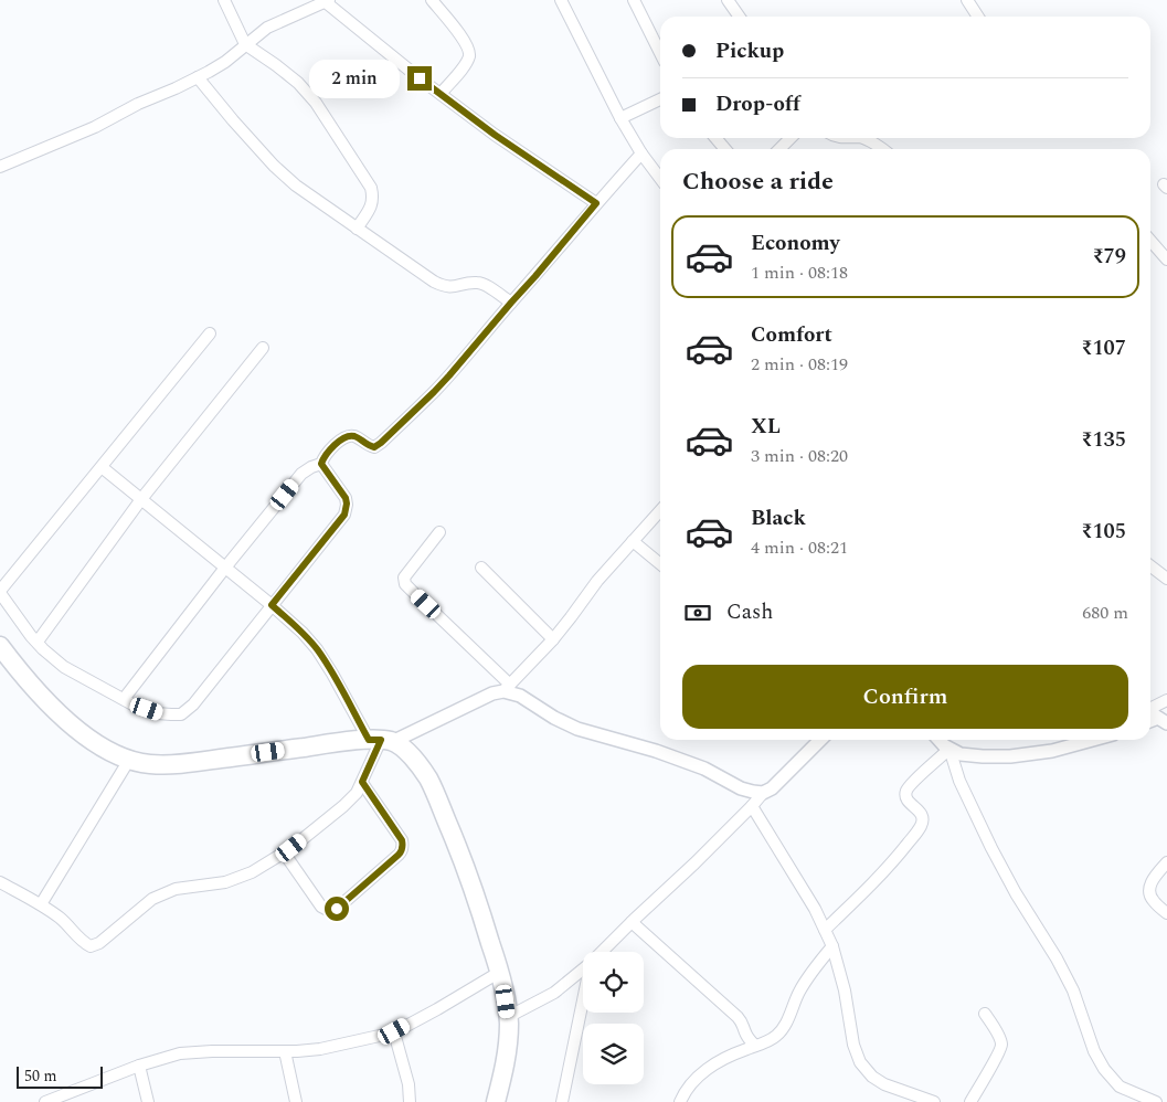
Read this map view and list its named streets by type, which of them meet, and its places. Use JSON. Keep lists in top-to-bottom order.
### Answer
{
  "scale_bar": "50 m",
  "page": {
    "banner": ["Pickup", "Drop-off"],
    "bubble": "2 min",
    "heading": "Choose a ride",
    "list": [
      {
        "name": "Economy",
        "note": "1 min · 08:18",
        "value": "₹79"
      },
      {
        "name": "Comfort",
        "note": "2 min · 08:19",
        "value": "₹107"
      },
      {
        "name": "XL",
        "note": "3 min · 08:20",
        "value": "₹135"
      },
      {
        "name": "Black",
        "note": "4 min · 08:21",
        "value": "₹105"
      }
    ],
    "pay": ["Cash", "680 m"],
    "buttons": "Confirm",
    "scale": "50 m"
  }
}
